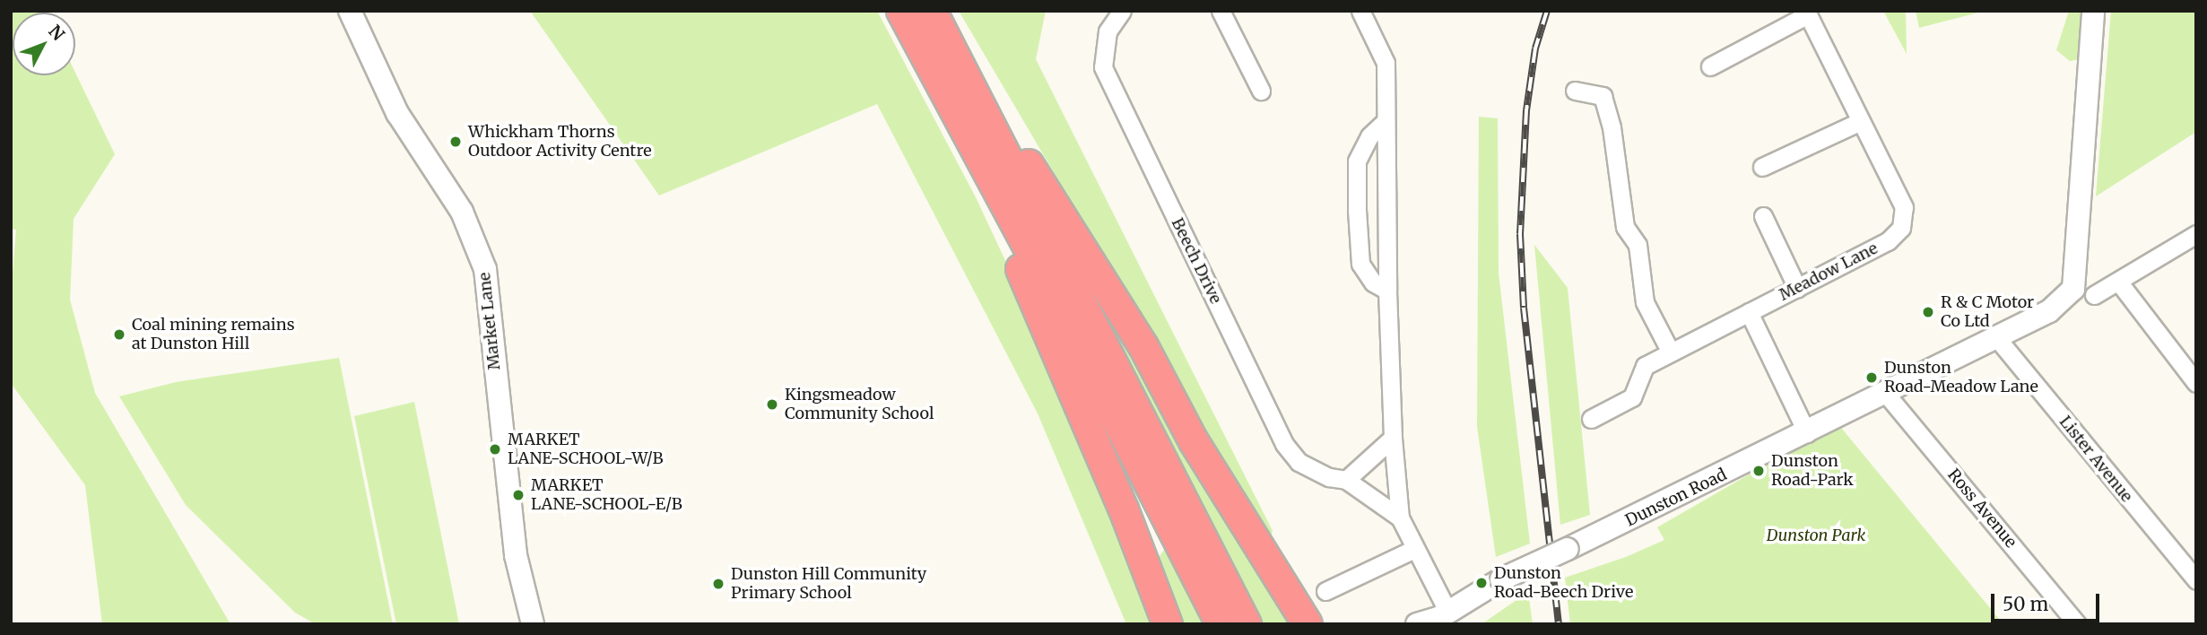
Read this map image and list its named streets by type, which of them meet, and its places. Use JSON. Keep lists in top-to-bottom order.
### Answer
{
  "streets": {
    "street": [
      "Beech Drive",
      "Meadow Lane",
      "Market Lane",
      "Lister Avenue",
      "Dunston Road",
      "Ross Avenue"
    ]
  },
  "crossings": [
    ["Lister Avenue", "Dunston Road"],
    ["Dunston Road", "Ross Avenue"]
  ],
  "parks": ["Dunston Park"],
  "places": [
    "Whickham Thorns Outdoor Activity Centre",
    "R & C Motor Co Ltd",
    "Coal mining remains at Dunston Hill",
    "Dunston Road-Meadow Lane",
    "Kingsmeadow Community School",
    "MARKET LANE-SCHOOL-W/B",
    "Dunston Road-Park",
    "MARKET LANE-SCHOOL-E/B",
    "Dunston Road-Beech Drive",
    "Dunston Hill Community Primary School"
  ],
  "scale_bar": "50 m",
  "north": "top right"
}
